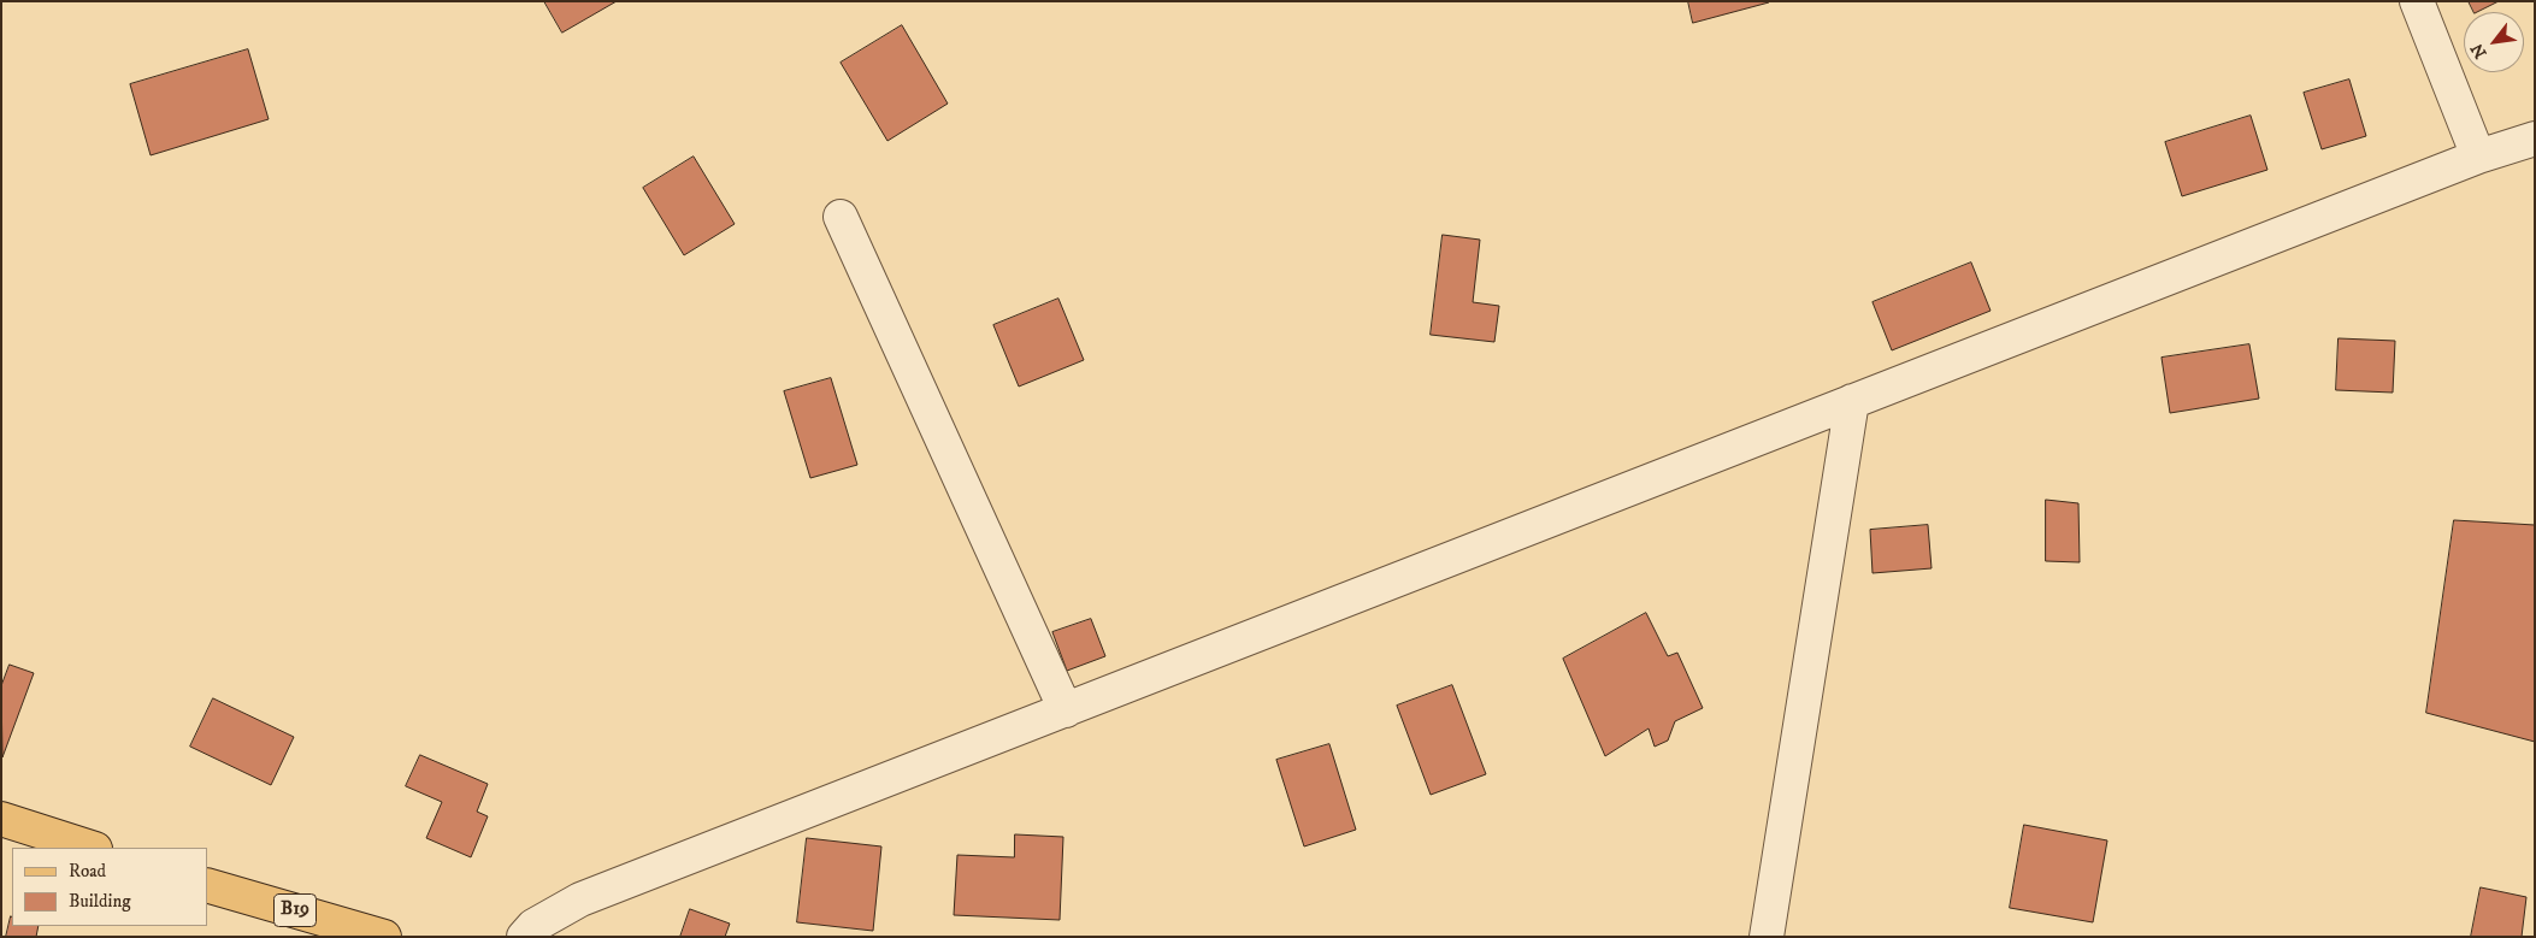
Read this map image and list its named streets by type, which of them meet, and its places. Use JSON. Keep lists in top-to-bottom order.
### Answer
{
  "streets": {
    "main road": ["B19"]
  },
  "legend": ["Road", "Building"],
  "north": "bottom left"
}
